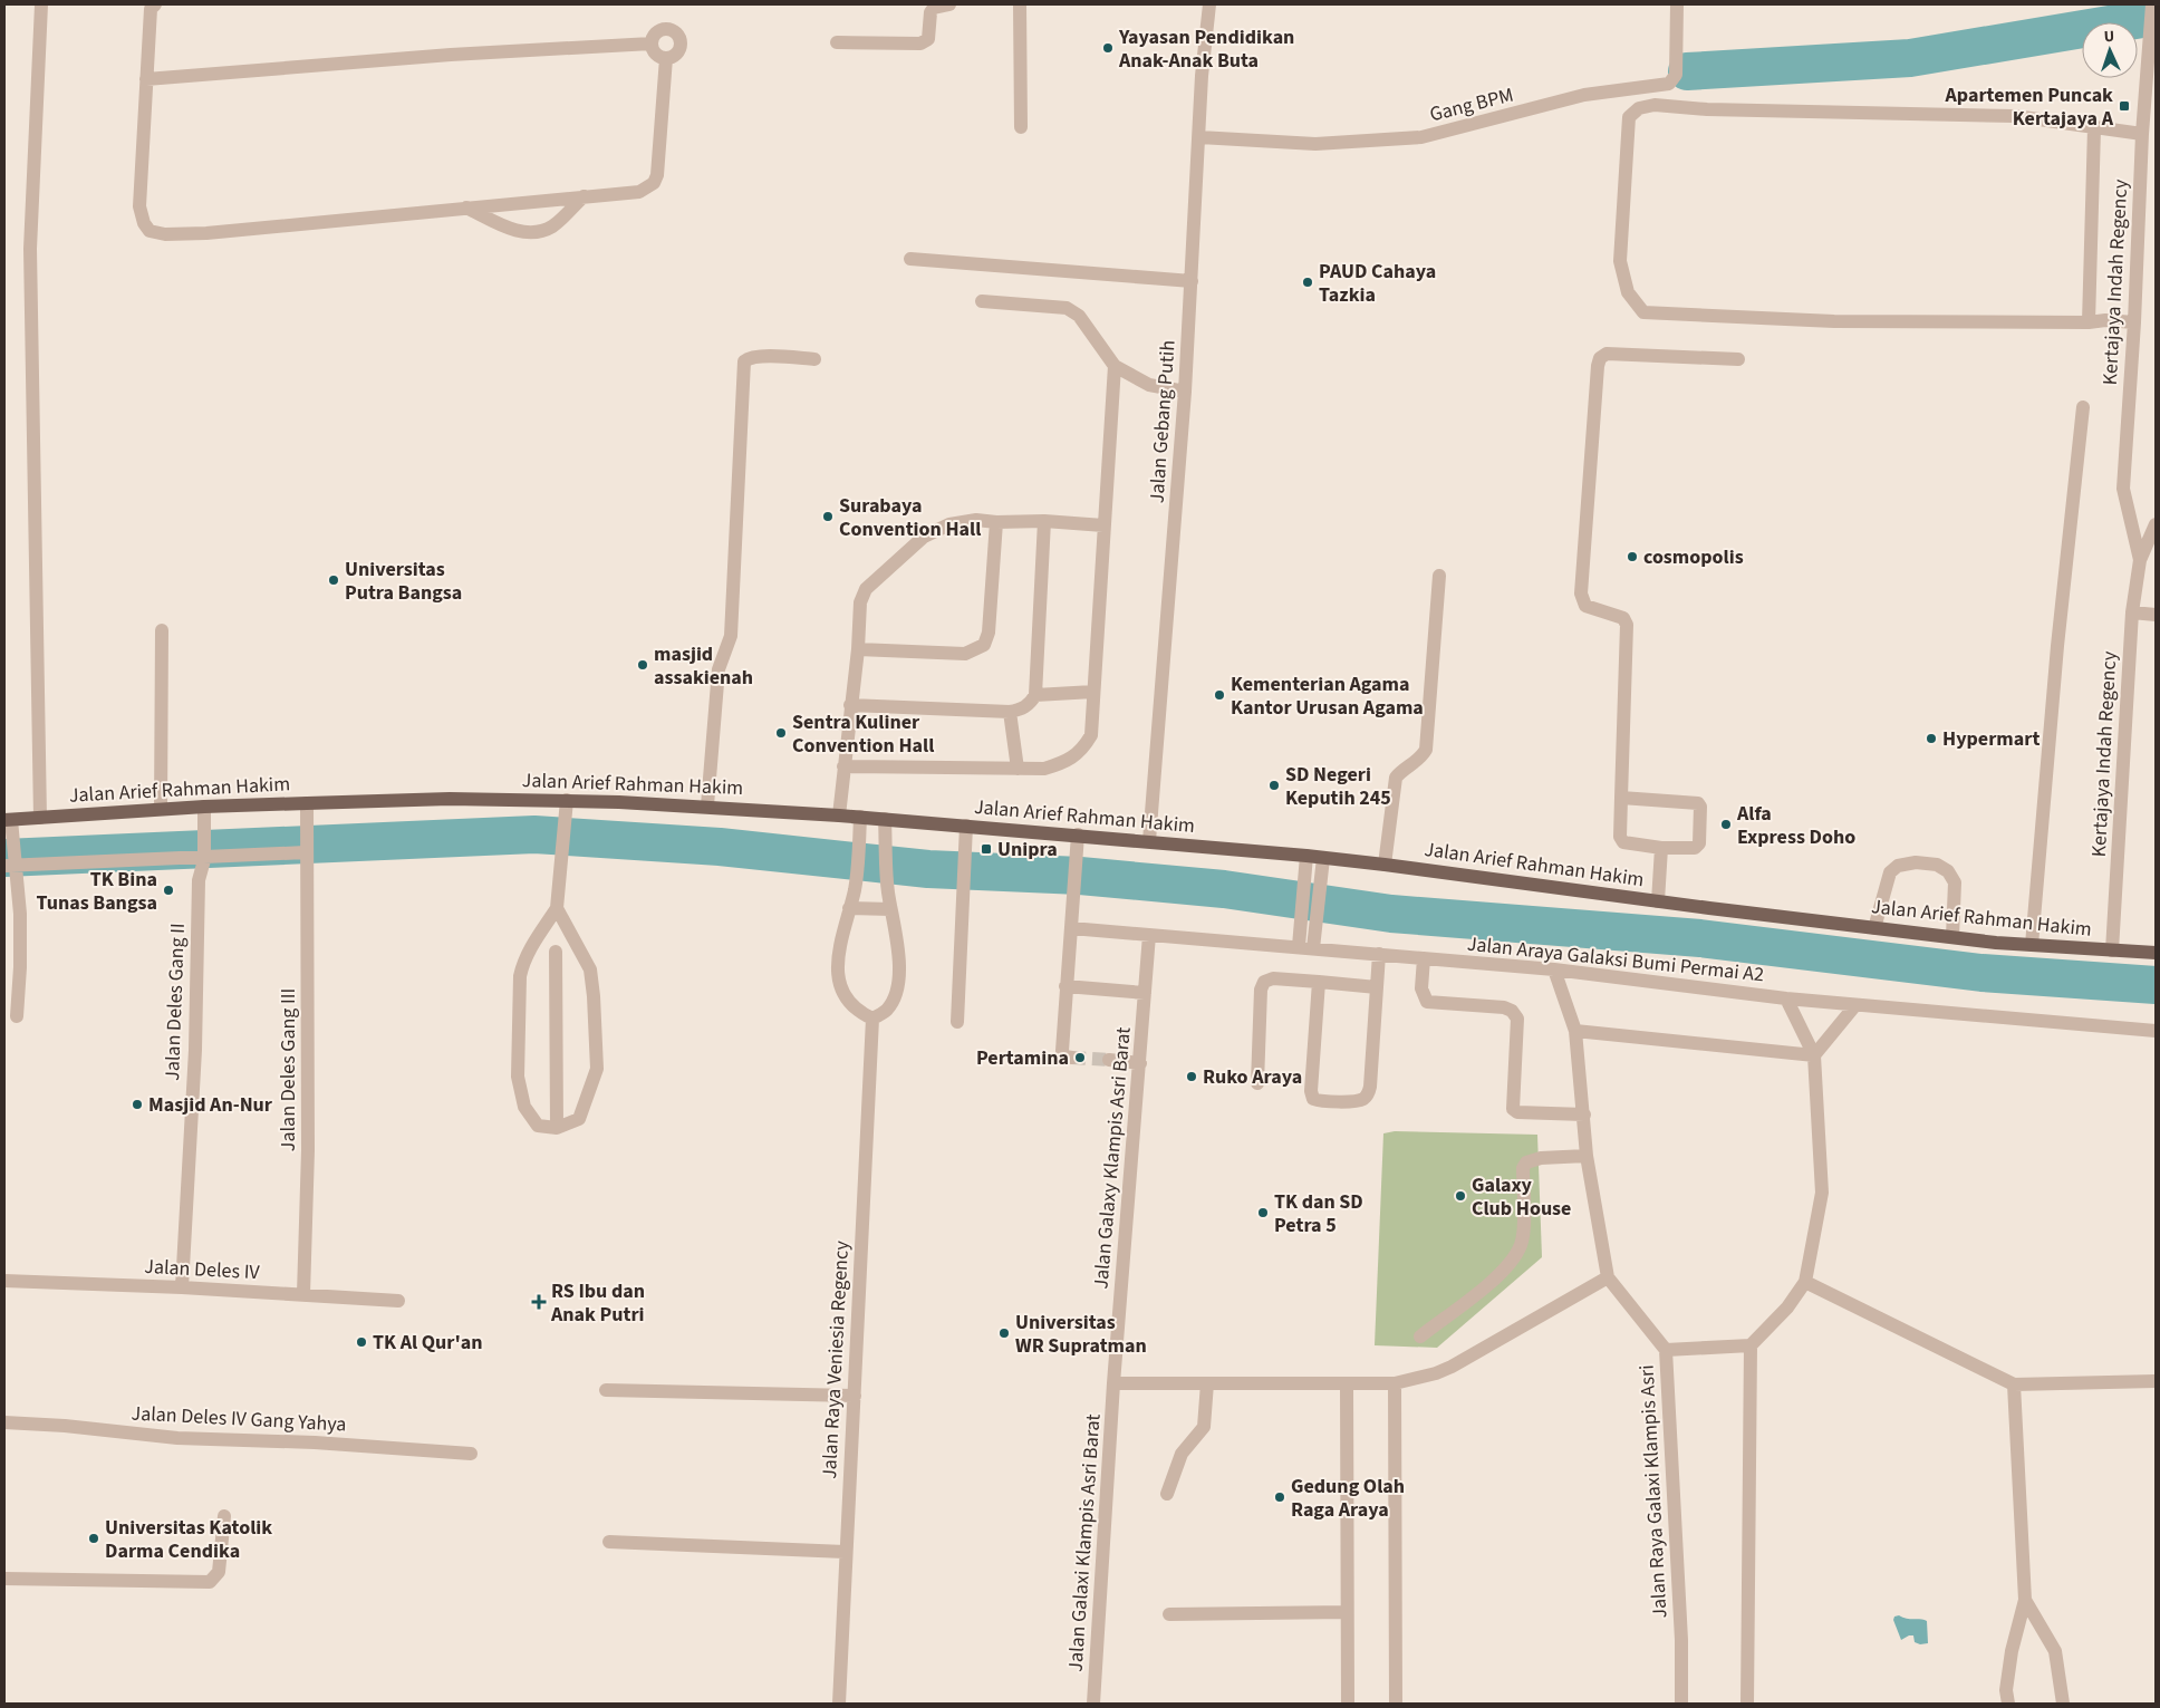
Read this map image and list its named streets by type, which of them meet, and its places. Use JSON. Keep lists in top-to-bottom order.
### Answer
{
  "streets": {
    "main road": ["Jalan Arief Rahman Hakim"],
    "street": [
      "Gang BPM",
      "Kertajaya Indah Regency",
      "Jalan Gebang Putih",
      "Jalan Araya Galaksi Bumi Permai A2",
      "Jalan Deles Gang II",
      "Jalan Deles Gang III",
      "Jalan Galaxy Klampis Asri Barat",
      "Jalan Deles IV",
      "Jalan Raya Veniesia Regency",
      "Jalan Deles IV Gang Yahya",
      "Jalan Raya Galaxi Klampis Asri",
      "Jalan Galaxi Klampis Asri Barat"
    ]
  },
  "crossings": [
    ["Gang BPM", "Jalan Gebang Putih"],
    ["Kertajaya Indah Regency", "Jalan Arief Rahman Hakim"],
    ["Jalan Gebang Putih", "Jalan Arief Rahman Hakim"],
    ["Jalan Arief Rahman Hakim", "Jalan Deles Gang II"],
    ["Jalan Arief Rahman Hakim", "Jalan Deles Gang III"],
    ["Jalan Araya Galaksi Bumi Permai A2", "Jalan Galaxy Klampis Asri Barat"],
    ["Jalan Araya Galaksi Bumi Permai A2", "Jalan Raya Galaxi Klampis Asri"],
    ["Jalan Deles Gang II", "Jalan Deles IV"],
    ["Jalan Deles Gang III", "Jalan Deles IV"],
    ["Jalan Galaxy Klampis Asri Barat", "Jalan Galaxi Klampis Asri Barat"]
  ],
  "places": {
    "other": [
      "Yayasan Pendidikan Anak-Anak Buta",
      "PAUD Cahaya Tazkia",
      "Surabaya Convention Hall",
      "cosmopolis",
      "Universitas Putra Bangsa",
      "masjid assakienah",
      "Kementerian Agama Kantor Urusan Agama",
      "Sentra Kuliner Convention Hall",
      "Hypermart",
      "SD Negeri Keputih 245",
      "Alfa Express Doho",
      "TK Bina Tunas Bangsa",
      "Pertamina",
      "Ruko Araya",
      "Masjid An-Nur",
      "Galaxy Club House",
      "TK dan SD Petra 5",
      "Universitas WR Supratman",
      "TK Al Qur'an",
      "Gedung Olah Raga Araya",
      "Universitas Katolik Darma Cendika"
    ],
    "transit": ["Apartemen Puncak Kertajaya A", "Unipra"],
    "health": ["RS Ibu dan Anak Putri"]
  },
  "north": "top"
}
